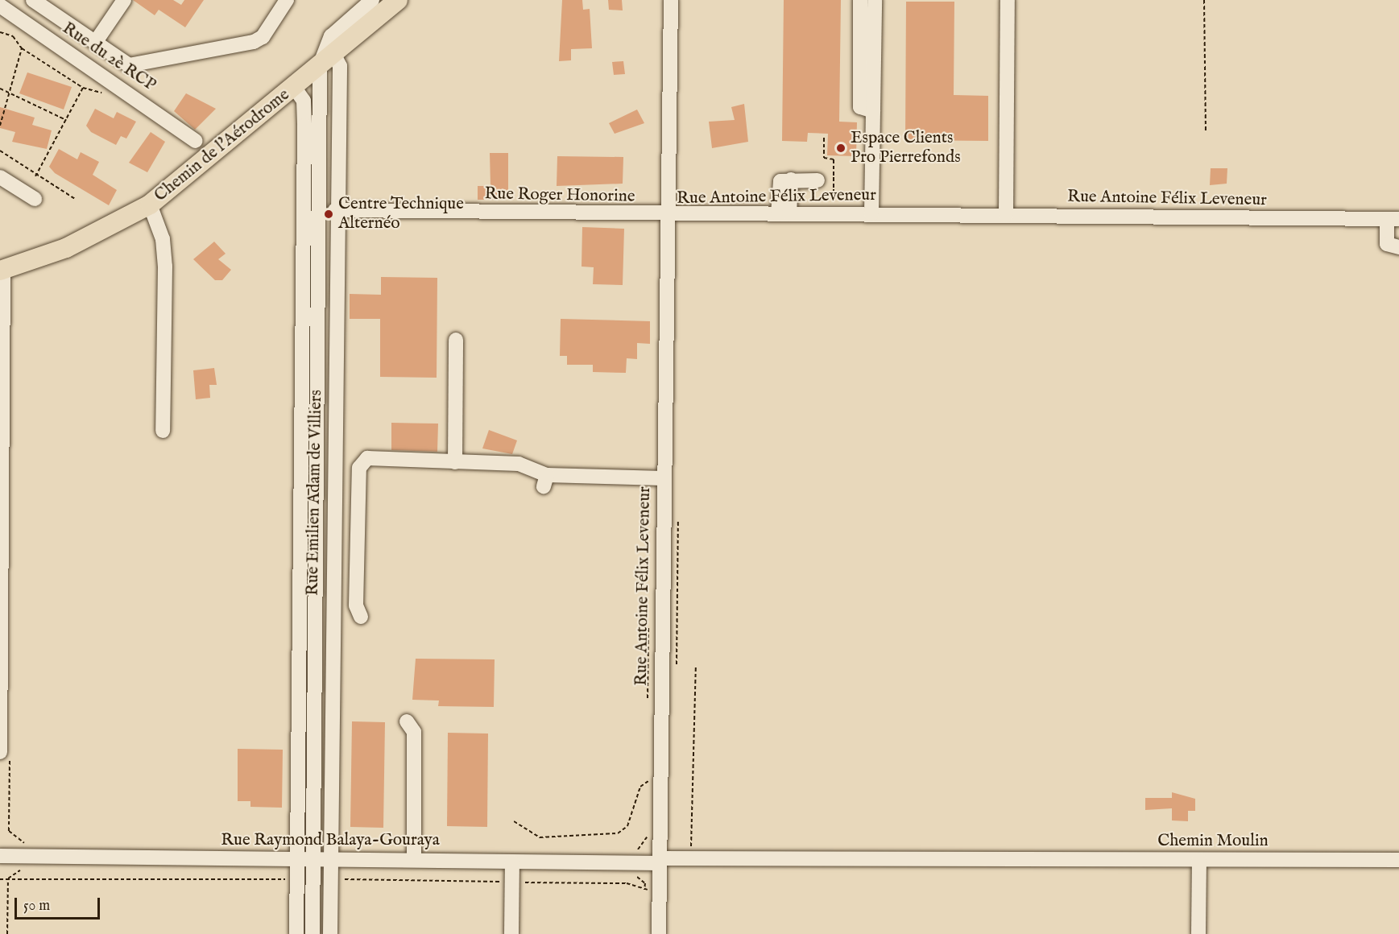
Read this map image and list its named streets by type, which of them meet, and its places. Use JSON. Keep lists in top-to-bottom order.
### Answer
{
  "streets": {
    "main road": ["Chemin de l'Aérodrome"],
    "street": [
      "Rue du 2è RCP",
      "Rue Roger Honorine",
      "Rue Antoine Félix Leveneur",
      "Rue Emilien Adam de Villiers",
      "Rue Raymond Balaya-Gouraya",
      "Chemin Moulin"
    ]
  },
  "crossings": [
    ["Chemin de l'Aérodrome", "Rue Emilien Adam de Villiers"],
    ["Rue Roger Honorine", "Rue Antoine Félix Leveneur"],
    ["Rue Roger Honorine", "Rue Emilien Adam de Villiers"],
    ["Rue Antoine Félix Leveneur", "Rue Raymond Balaya-Gouraya"],
    ["Rue Emilien Adam de Villiers", "Rue Raymond Balaya-Gouraya"],
    ["Rue Raymond Balaya-Gouraya", "Chemin Moulin"]
  ],
  "places": ["Espace Clients Pro Pierrefonds", "Centre Technique Alternéo"],
  "scale_bar": "50 m"
}
